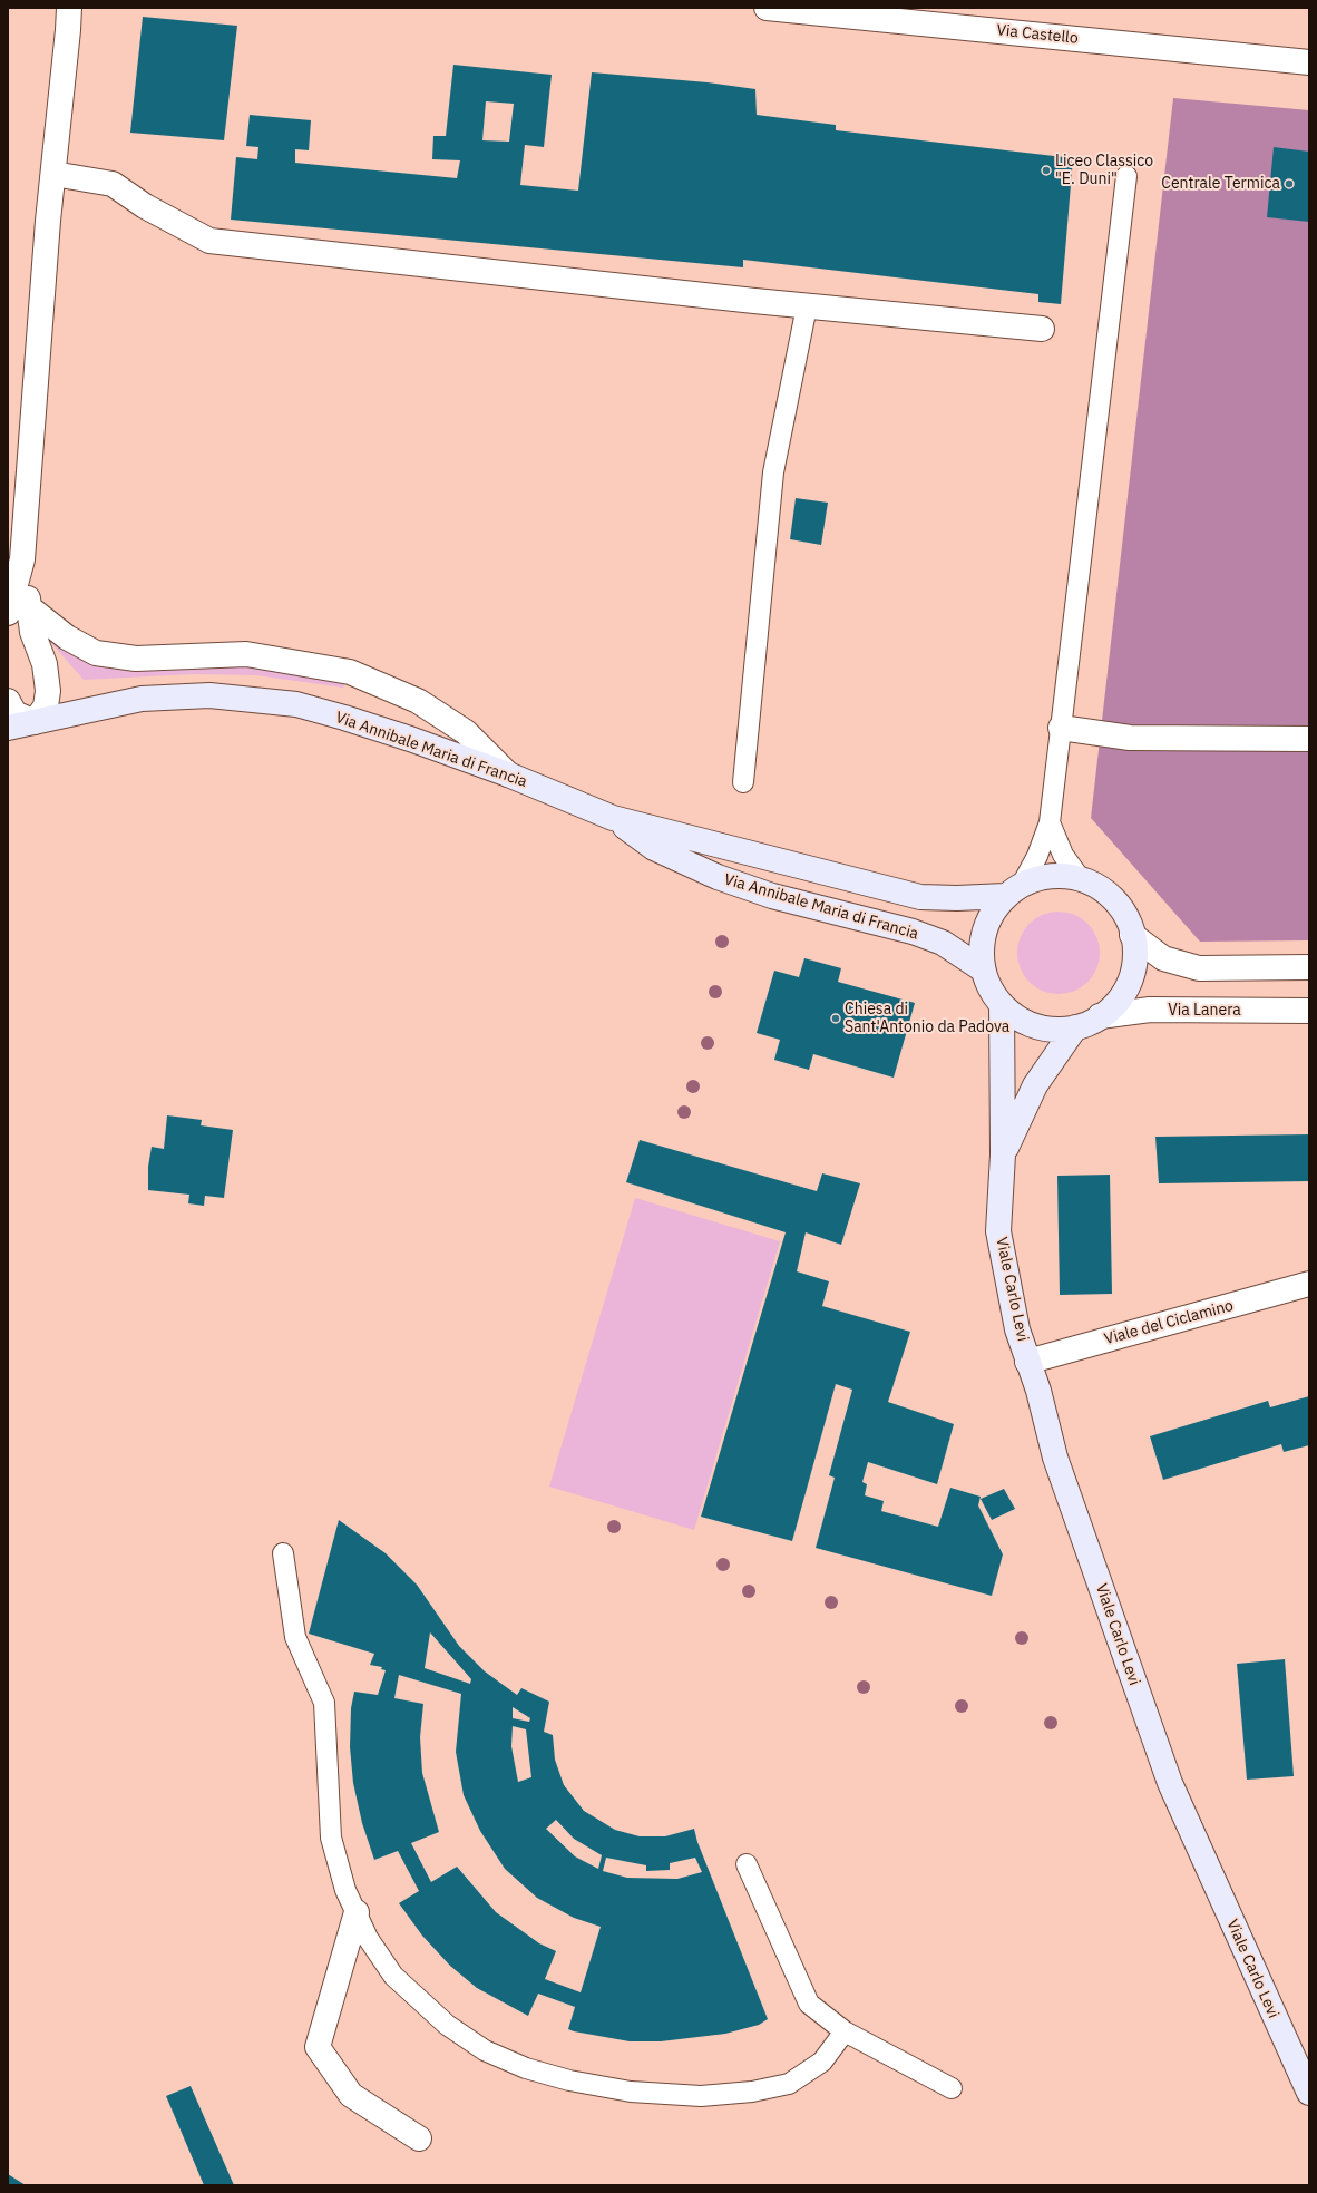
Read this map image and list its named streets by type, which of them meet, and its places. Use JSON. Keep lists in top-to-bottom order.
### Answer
{
  "streets": {
    "main road": ["Via Annibale Maria di Francia", "Viale Carlo Levi"],
    "street": ["Via Castello", "Via Lanera", "Viale del Ciclamino"]
  },
  "crossings": [
    ["Via Annibale Maria di Francia", "Via Lanera"],
    ["Via Annibale Maria di Francia", "Viale Carlo Levi"],
    ["Via Lanera", "Viale Carlo Levi"],
    ["Viale Carlo Levi", "Viale del Ciclamino"]
  ],
  "places": ["Liceo Classico \"E. Duni\"", "Centrale Termica", "Chiesa di Sant'Antonio da Padova"]
}
